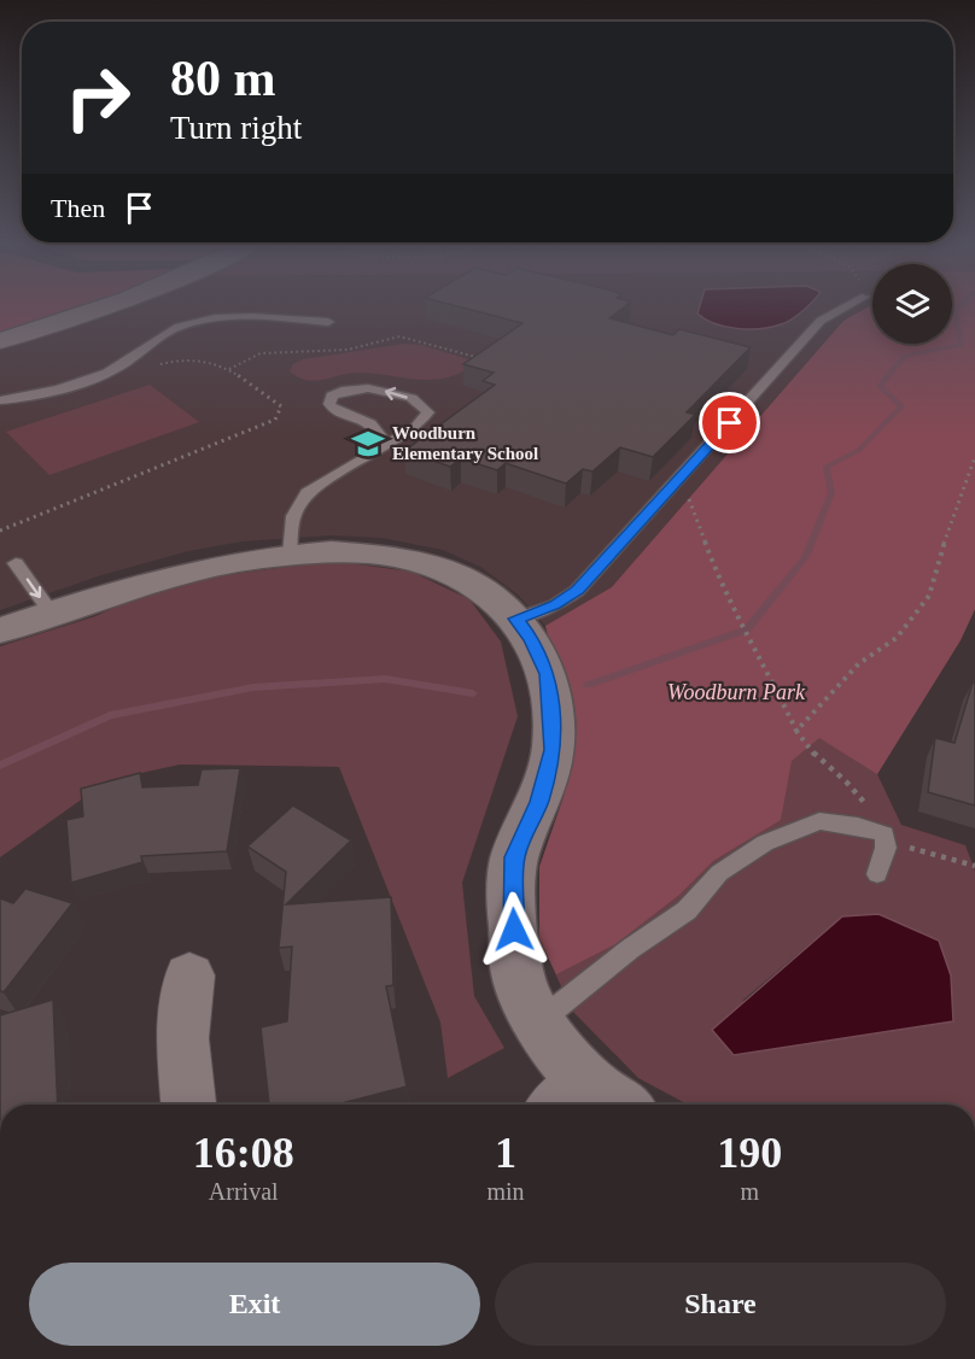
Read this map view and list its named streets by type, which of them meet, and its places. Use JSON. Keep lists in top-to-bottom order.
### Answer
{
  "parks": ["Woodburn Park"],
  "places": {
    "school or university": ["Woodburn Elementary School"]
  },
  "page": {
    "turn": ["80 m", "Turn right"],
    "then": "Then",
    "eta": [
      "16:08",
      "Arrival",
      "1",
      "min",
      "190",
      "m"
    ],
    "buttons": ["Exit", "Share"]
  }
}
